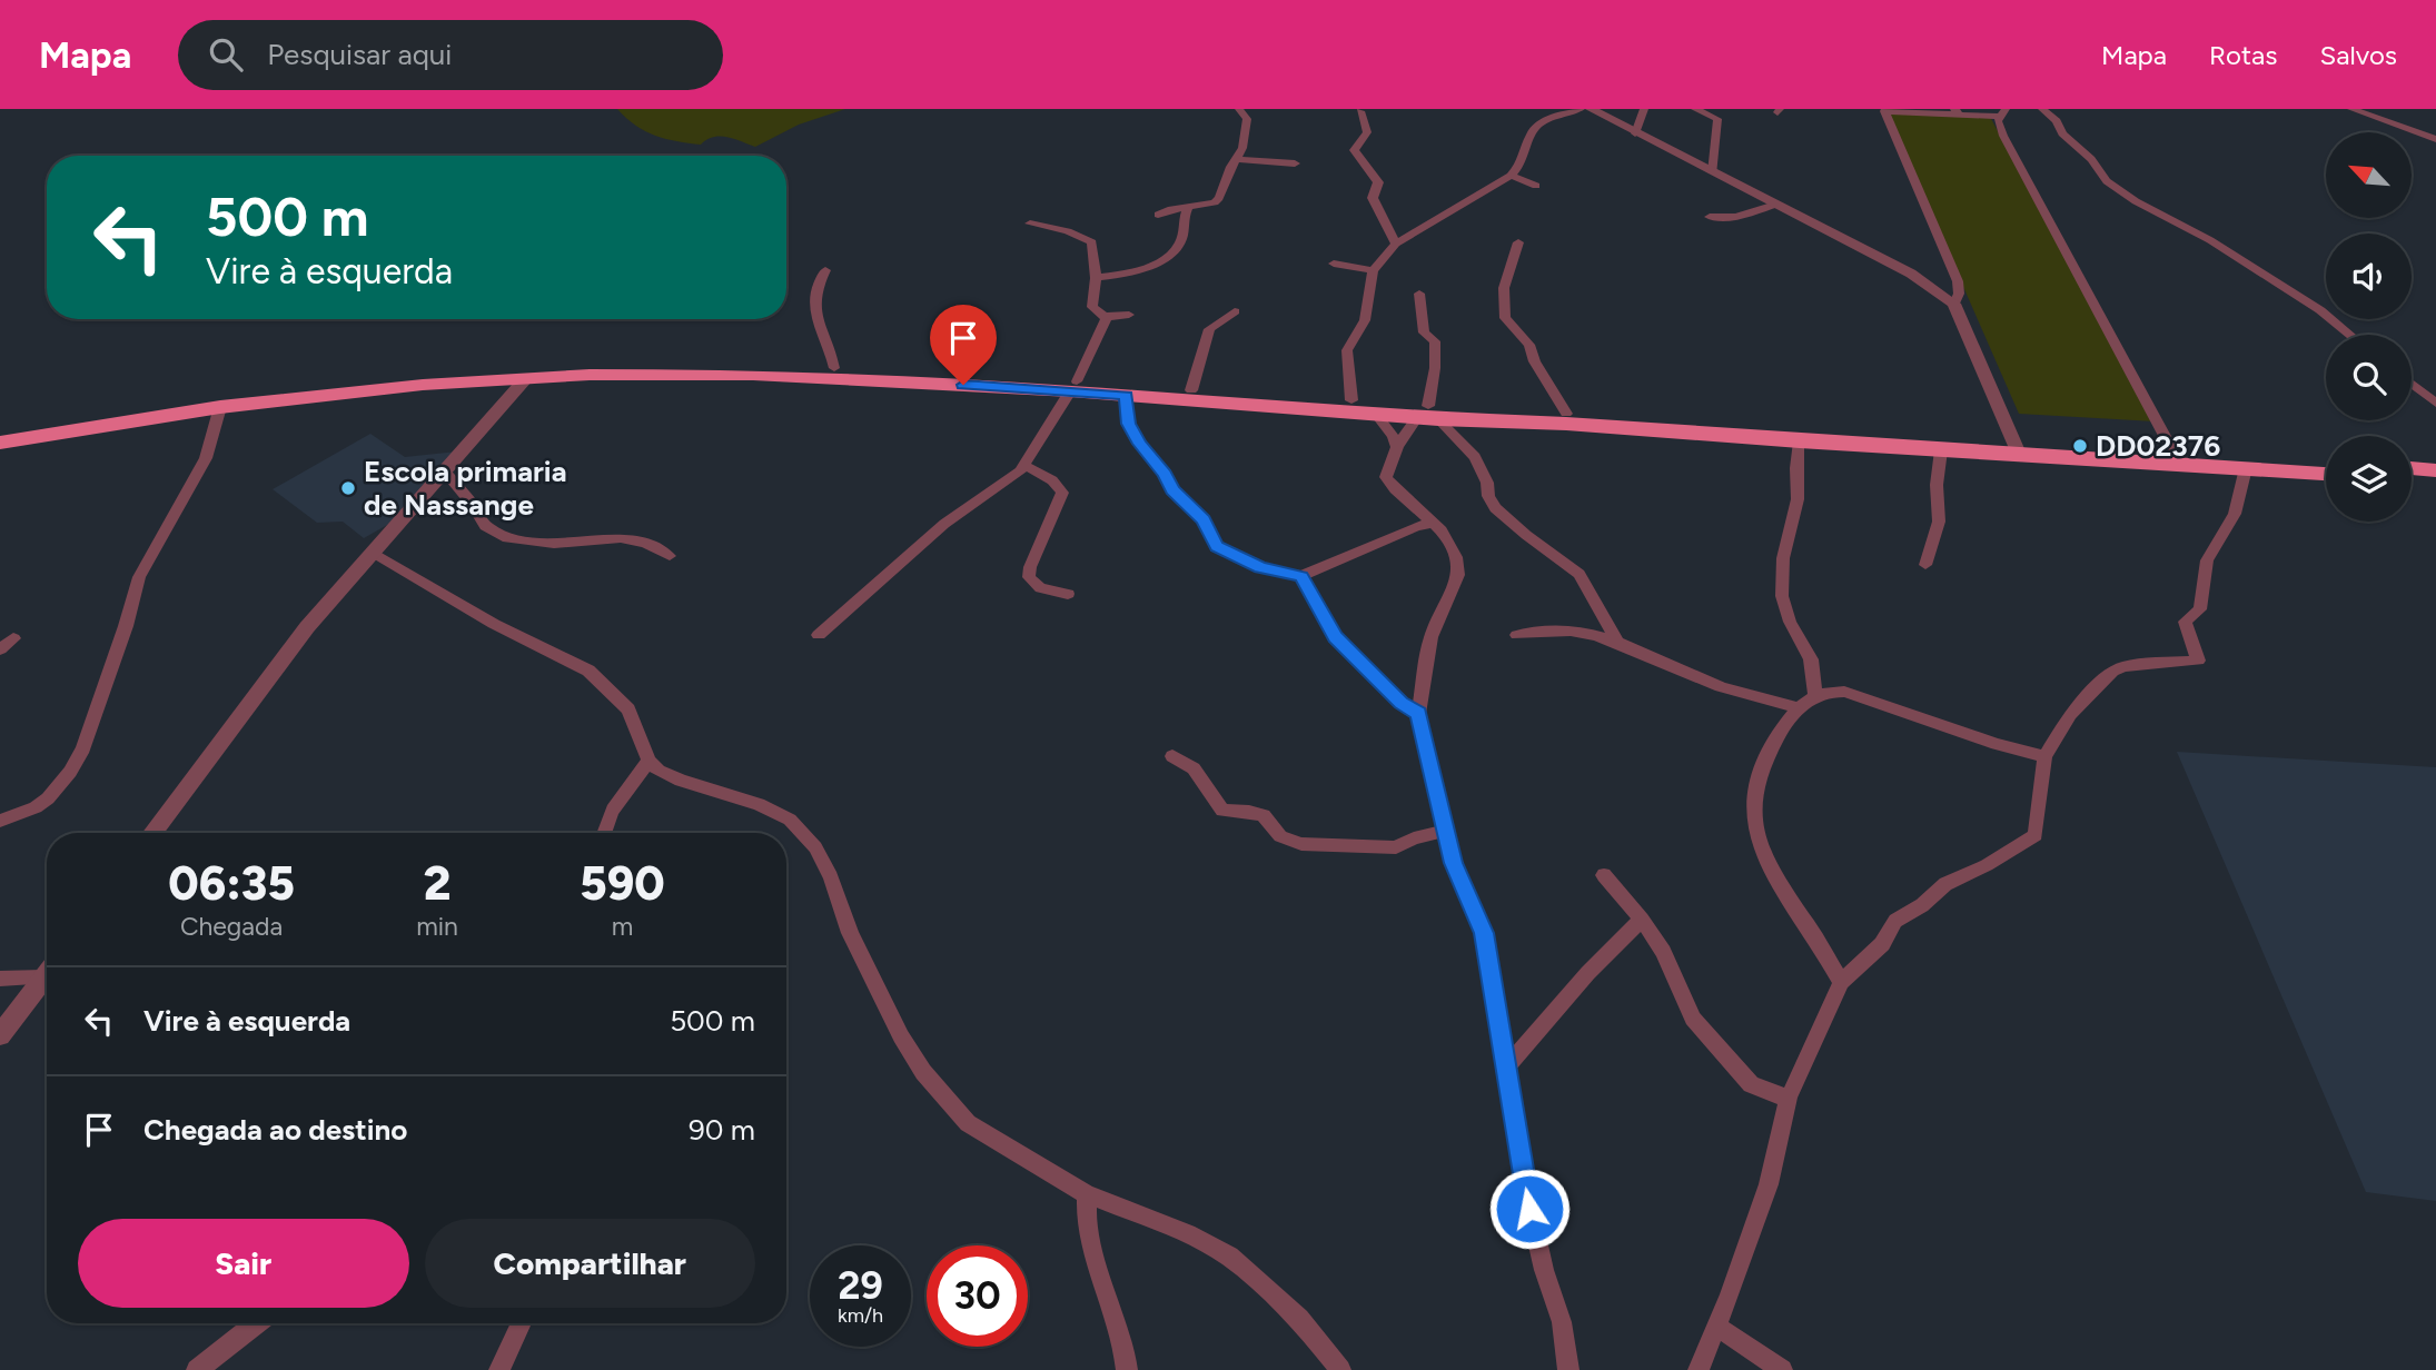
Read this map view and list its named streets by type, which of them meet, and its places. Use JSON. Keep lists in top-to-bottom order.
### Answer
{
  "places": ["DD02376", "Escola primaria de Nassange"],
  "north": "top left",
  "page": {
    "header": "Mapa",
    "search": "Pesquisar aqui",
    "nav": ["Mapa", "Rotas", "Salvos"],
    "turn": ["500 m", "Vire à esquerda"],
    "eta": [
      "06:35",
      "Chegada",
      "2",
      "min",
      "590",
      "m"
    ],
    "list": [
      {
        "name": "Vire à esquerda",
        "value": "500 m"
      },
      {
        "name": "Chegada ao destino",
        "value": "90 m"
      }
    ],
    "buttons": ["Sair", "Compartilhar"],
    "speed": "29 km/h",
    "limit": "30"
  }
}
